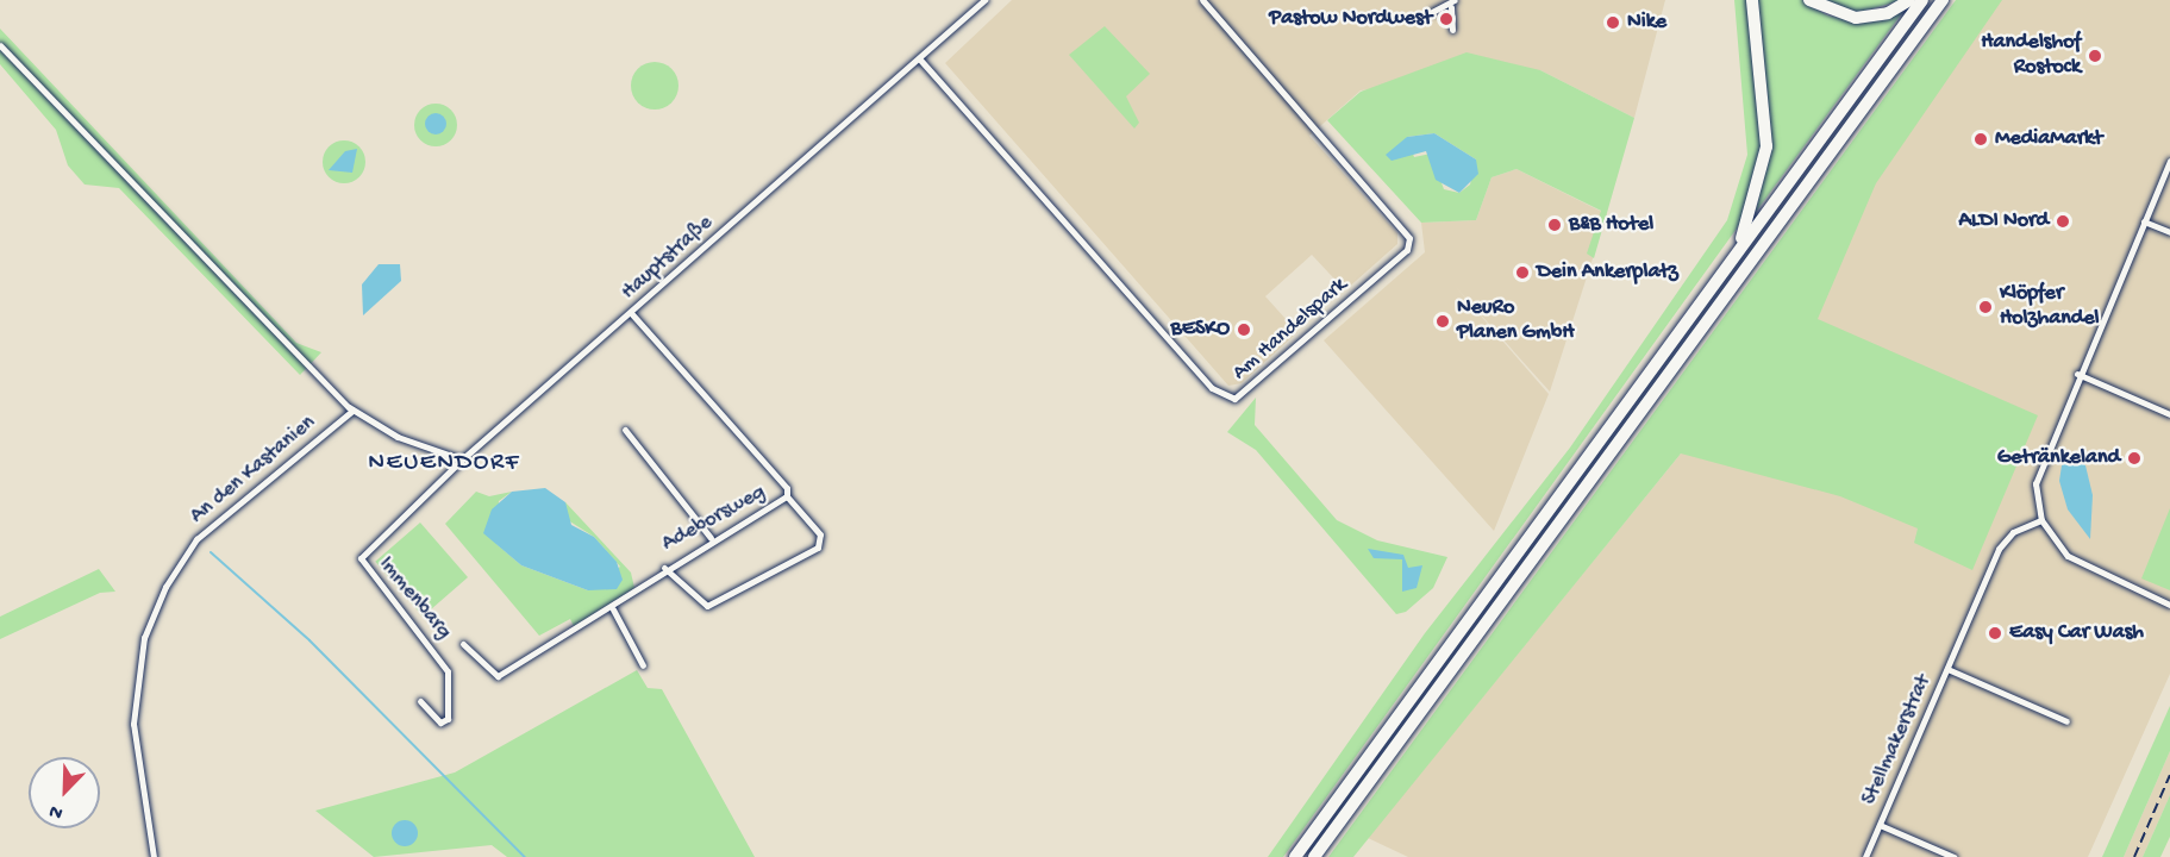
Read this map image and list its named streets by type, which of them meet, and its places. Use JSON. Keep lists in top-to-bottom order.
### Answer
{
  "streets": {
    "street": [
      "Hauptstraße",
      "Am Handelspark",
      "An den Kastanien",
      "Adeborsweg",
      "Immenbarg",
      "Stellmakerstrat"
    ]
  },
  "crossings": [
    ["Hauptstraße", "Am Handelspark"],
    ["Hauptstraße", "Adeborsweg"],
    ["Hauptstraße", "Immenbarg"]
  ],
  "districts": ["NEUENDORF"],
  "places": [
    "Pastow Nordwest",
    "Nike",
    "Handelshof Rostock",
    "MediaMarkt",
    "ALDI Nord",
    "B&B Hotel",
    "Dein Ankerplatz",
    "Klöpfer Holzhandel",
    "NeuRo Planen GmbH",
    "BESKO",
    "Getränkeland",
    "Easy Car Wash"
  ],
  "north": "bottom left"
}
